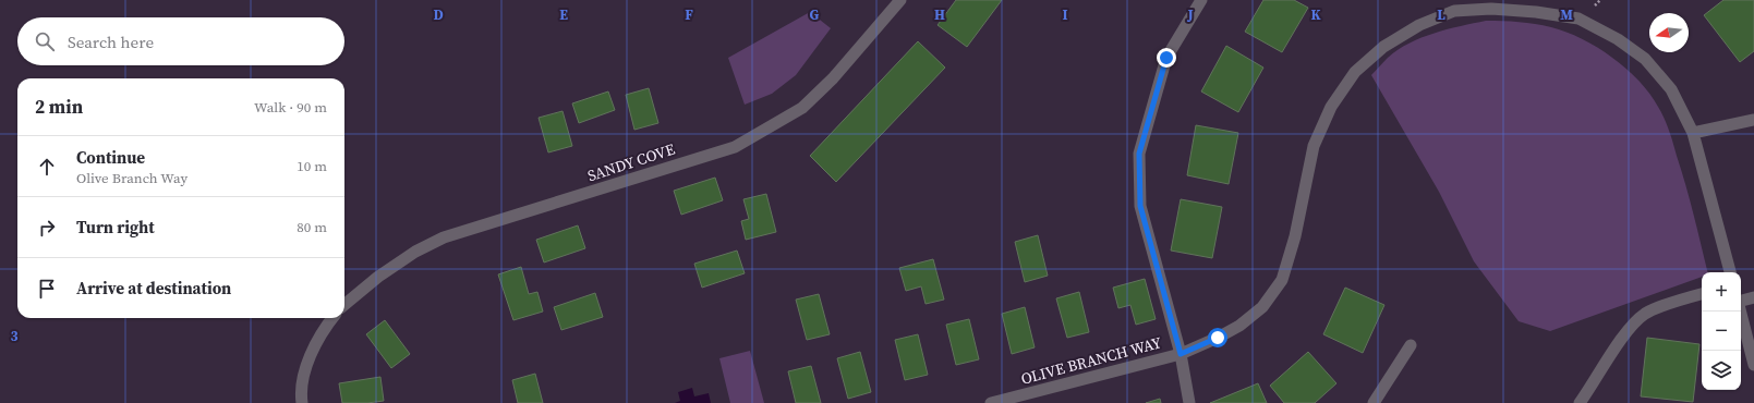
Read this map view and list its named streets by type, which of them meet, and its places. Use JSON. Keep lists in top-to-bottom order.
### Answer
{
  "streets": {
    "street": ["SANDY COVE", "OLIVE BRANCH WAY"]
  },
  "north": "left",
  "page": {
    "search": "Search here",
    "heading": ["2 min", "Walk · 90 m"],
    "list": [
      ["Continue", "Olive Branch Way", "10 m"],
      ["Turn right", "80 m"],
      "Arrive at destination"
    ],
    "map_buttons": ["+", "−"]
  },
  "grid": {
    "columns": [
      "D",
      "E",
      "F",
      "G",
      "H",
      "I",
      "J",
      "K",
      "L",
      "M"
    ],
    "rows": ["3"]
  }
}
